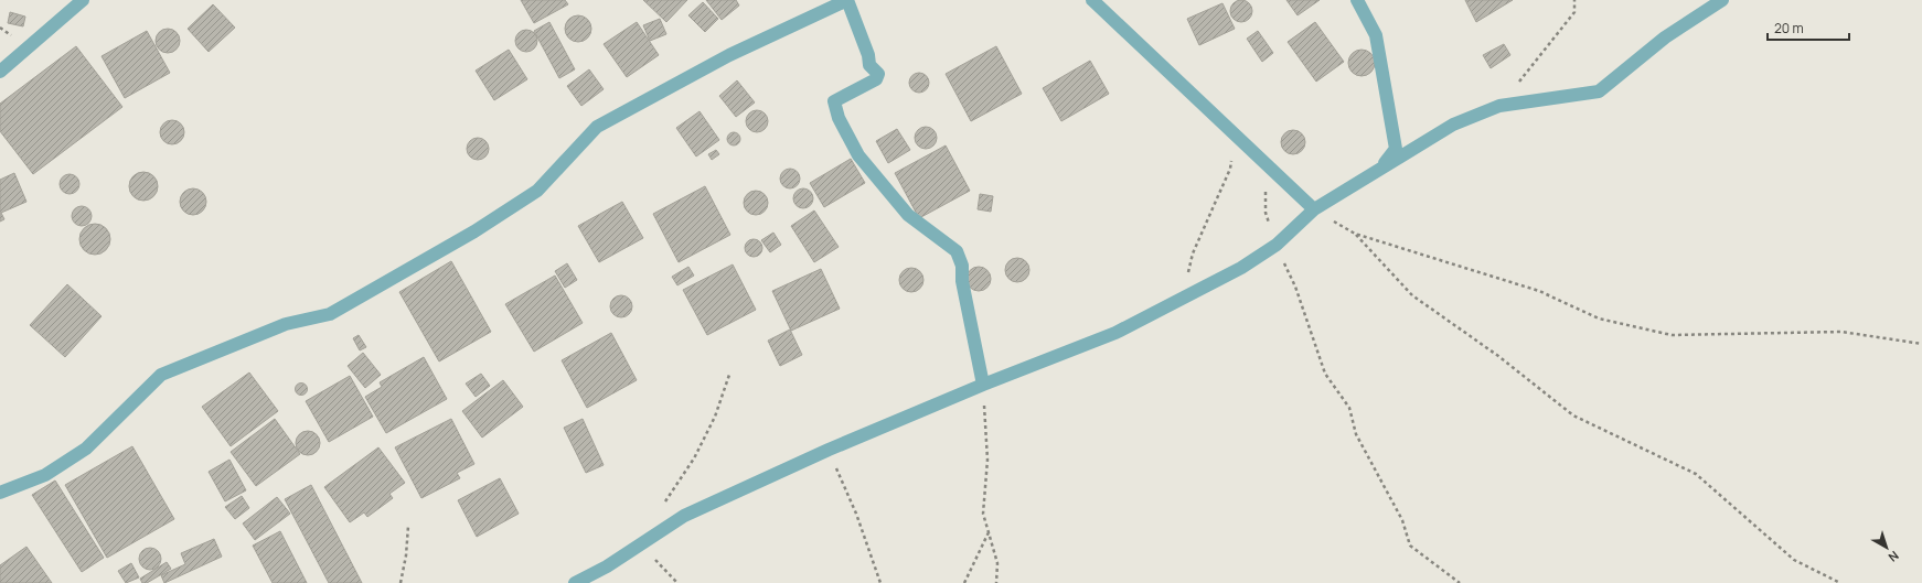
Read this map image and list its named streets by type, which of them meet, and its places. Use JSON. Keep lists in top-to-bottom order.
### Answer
{
  "scale_bar": "20 m",
  "north": "bottom right"
}
